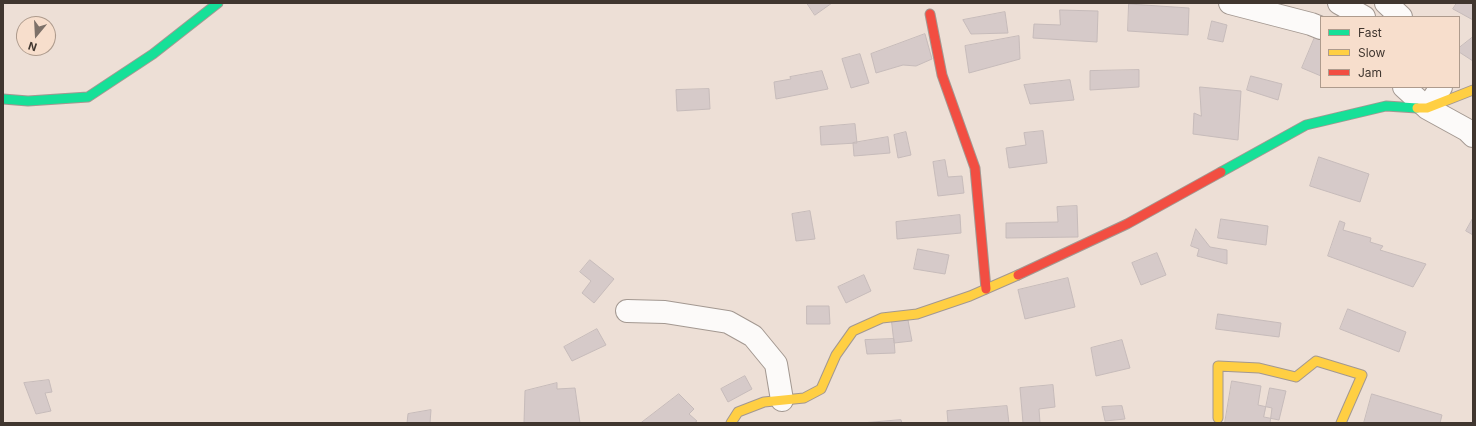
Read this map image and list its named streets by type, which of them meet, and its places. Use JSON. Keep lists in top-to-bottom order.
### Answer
{
  "legend": ["Fast", "Slow", "Jam"],
  "north": "bottom"
}
